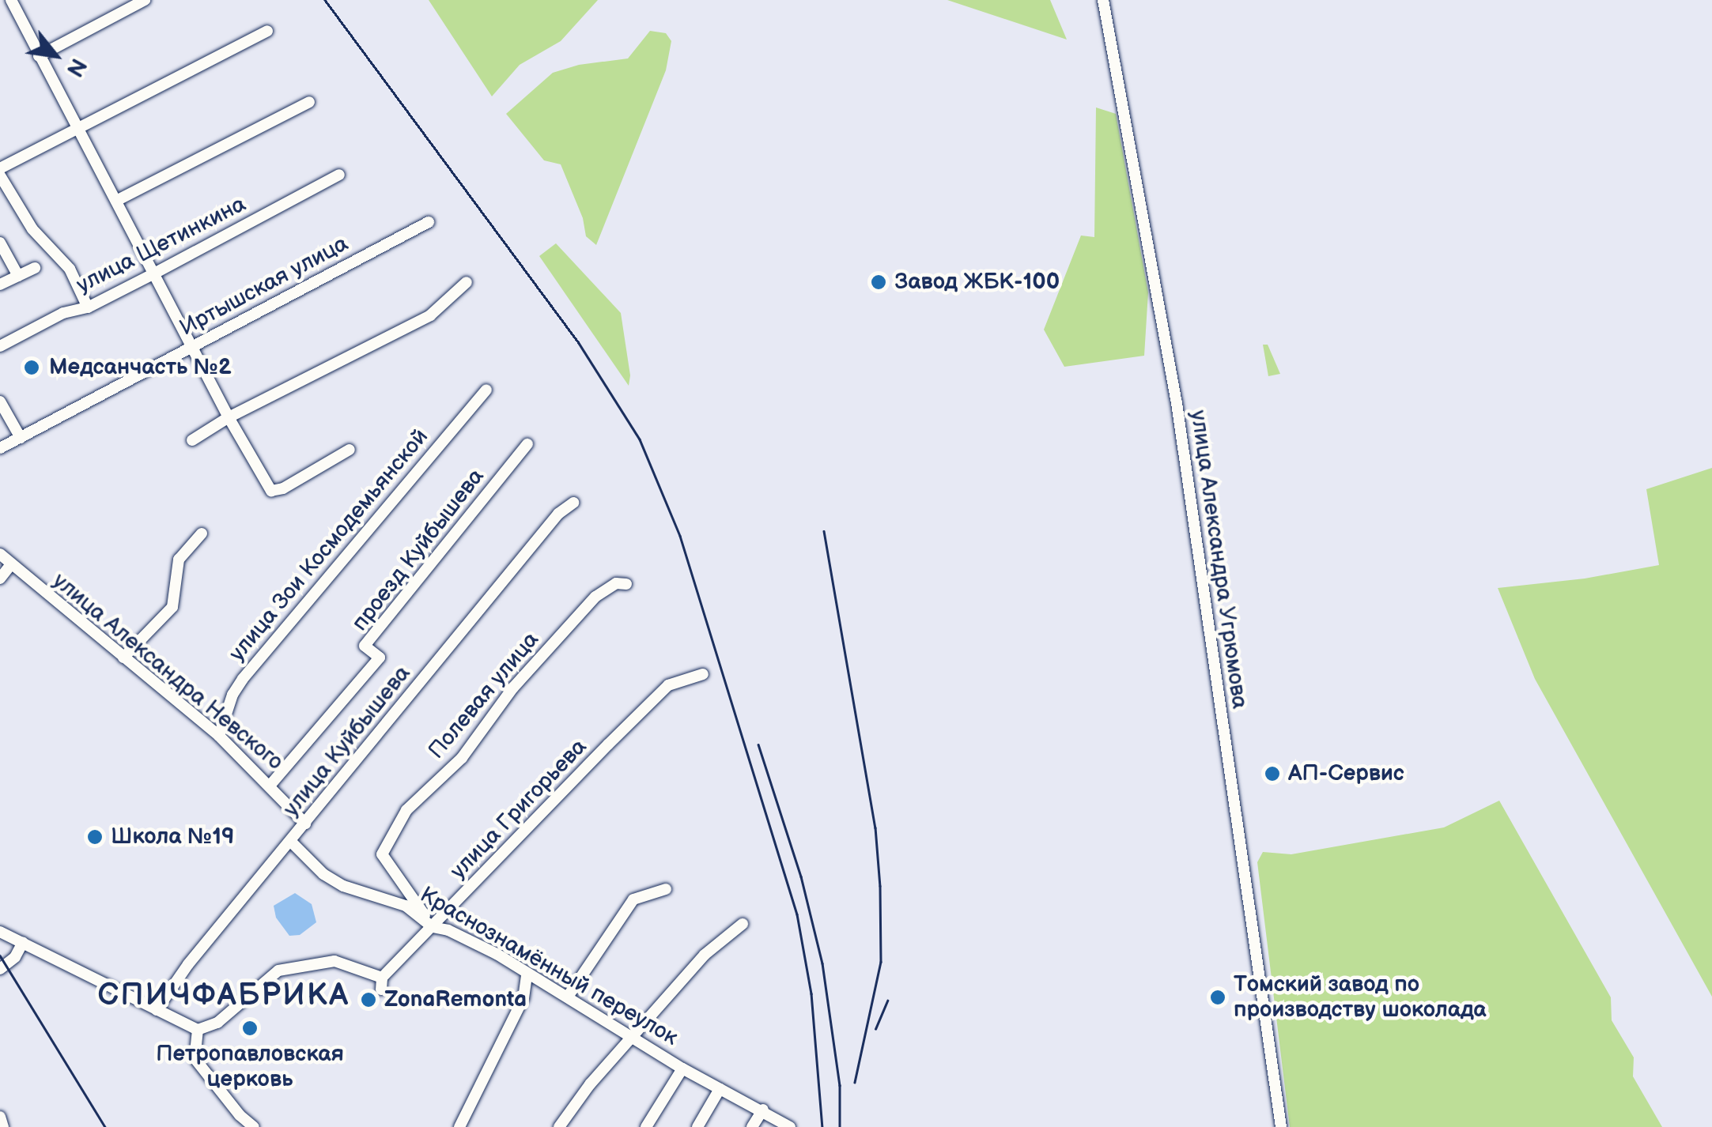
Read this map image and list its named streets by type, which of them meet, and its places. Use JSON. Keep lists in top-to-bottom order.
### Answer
{
  "streets": {
    "street": [
      "улица Щетинкина",
      "Иртышская улица",
      "улица Зои Космодемьянской",
      "проезд Куйбышева",
      "улица Александра Угрюмова",
      "улица Александра Невского",
      "Полевая улица",
      "улица Куйбышева",
      "улица Григорьева",
      "Краснознамённый переулок"
    ]
  },
  "crossings": [
    ["улица Зои Космодемьянской", "улица Александра Невского"],
    ["проезд Куйбышева", "улица Александра Невского"],
    ["улица Александра Невского", "улица Куйбышева"],
    ["Полевая улица", "улица Григорьева"],
    ["Полевая улица", "Краснознамённый переулок"],
    ["улица Куйбышева", "Краснознамённый переулок"],
    ["улица Григорьева", "Краснознамённый переулок"]
  ],
  "districts": ["СПИЧФАБРИКА"],
  "places": [
    "Завод ЖБК-100",
    "Медсанчасть №2",
    "АП-Сервис",
    "Школа №19",
    "Томский завод по производству шоколада",
    "ZonaRemonta",
    "Петропавловская церковь"
  ],
  "north": "bottom right"
}
